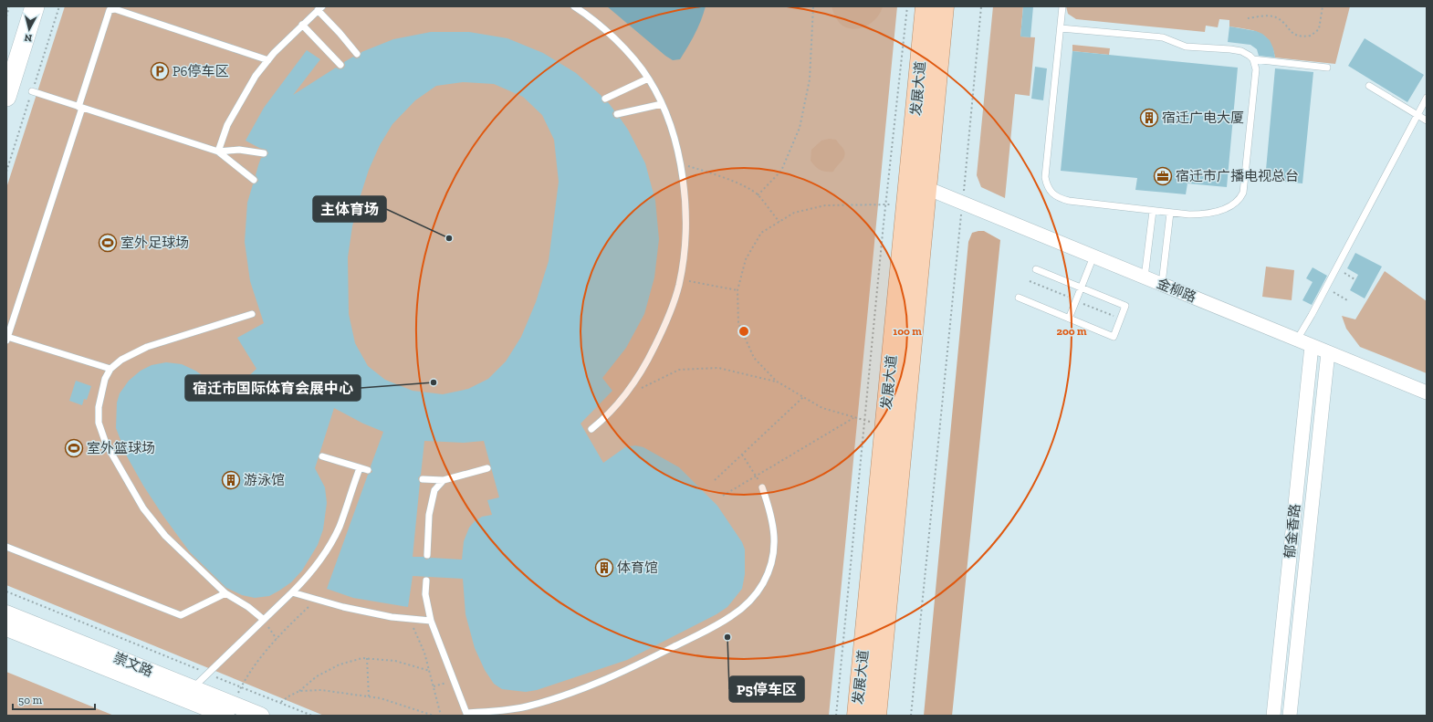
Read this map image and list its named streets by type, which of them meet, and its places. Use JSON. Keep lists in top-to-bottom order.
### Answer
{
  "streets": {
    "main road": ["发展大道"],
    "street": ["金柳路", "郁金香路", "崇文路"]
  },
  "crossings": [
    ["发展大道", "金柳路"],
    ["金柳路", "郁金香路"]
  ],
  "places": {
    "parking": ["P6停车区"],
    "building": ["宿迁广电大厦", "游泳馆", "体育馆"],
    "office": ["宿迁市广播电视总台"],
    "other": ["主体育场", "宿迁市国际体育会展中心", "P5停车区"],
    "sports": ["室外足球场", "室外篮球场"]
  },
  "scale_bar": "50 m",
  "north": "bottom",
  "rings": ["100 m", "200 m"]
}
